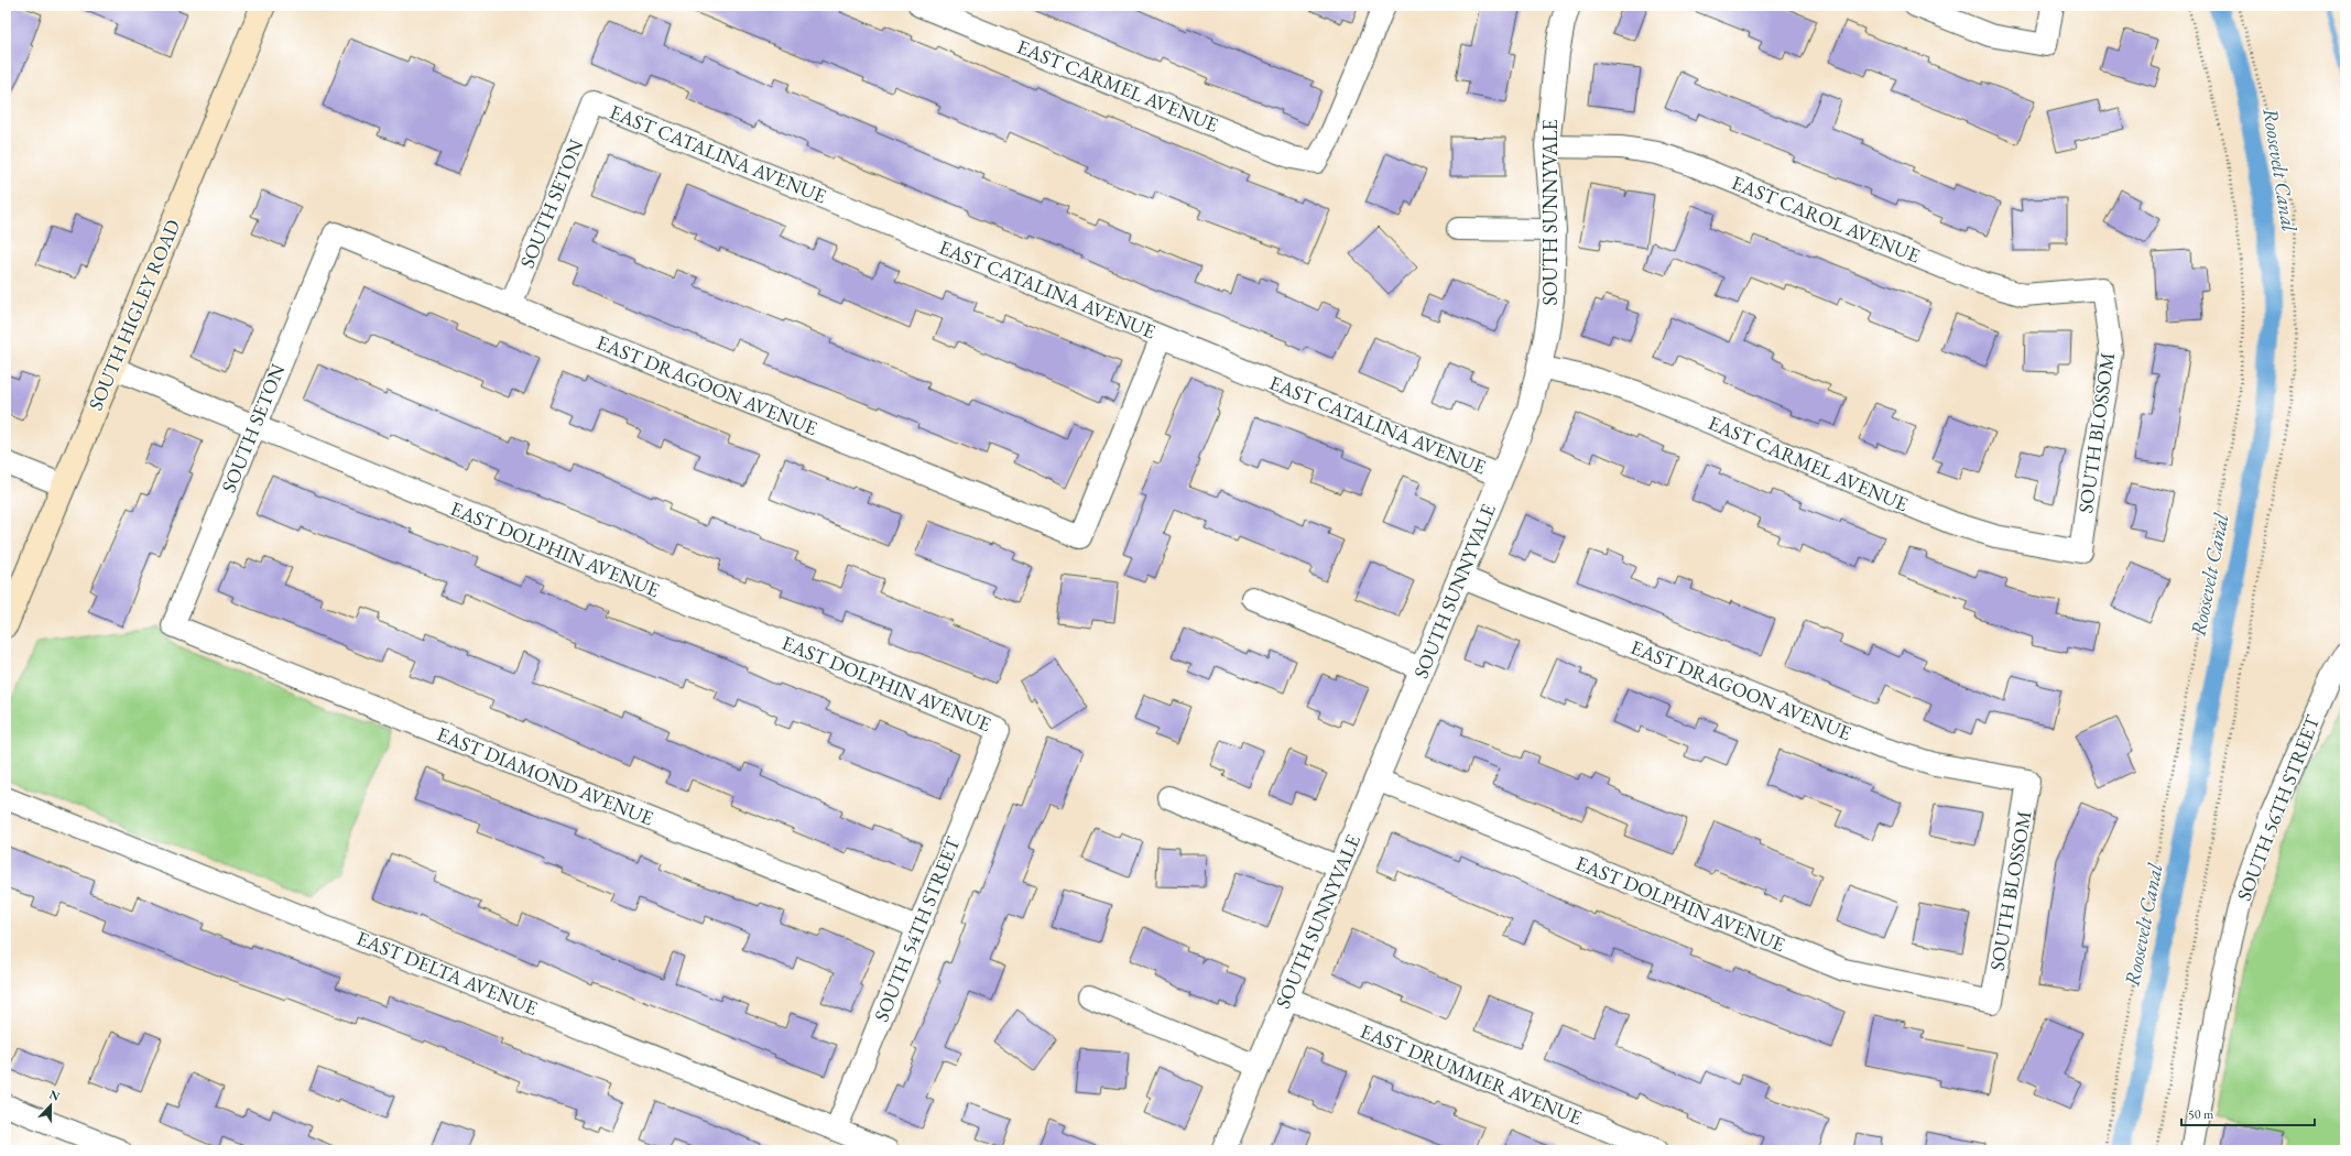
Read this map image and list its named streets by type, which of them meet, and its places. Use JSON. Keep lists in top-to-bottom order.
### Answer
{
  "streets": {
    "main road": ["SOUTH HIGLEY ROAD"],
    "street": [
      "EAST CARMEL AVENUE",
      "EAST CATALINA AVENUE",
      "SOUTH SETON",
      "SOUTH SUNNYVALE",
      "EAST CAROL AVENUE",
      "EAST DRAGOON AVENUE",
      "SOUTH BLOSSOM",
      "EAST DOLPHIN AVENUE",
      "EAST DIAMOND AVENUE",
      "SOUTH 56TH STREET",
      "SOUTH 54TH STREET",
      "EAST DELTA AVENUE",
      "EAST DRUMMER AVENUE"
    ]
  },
  "crossings": [
    ["EAST CARMEL AVENUE", "SOUTH SUNNYVALE"],
    ["EAST CARMEL AVENUE", "SOUTH BLOSSOM"],
    ["EAST CATALINA AVENUE", "SOUTH SETON"],
    ["EAST CATALINA AVENUE", "SOUTH SUNNYVALE"],
    ["EAST CATALINA AVENUE", "EAST DRAGOON AVENUE"],
    ["SOUTH SETON", "EAST DRAGOON AVENUE"],
    ["SOUTH SETON", "EAST DOLPHIN AVENUE"],
    ["SOUTH SETON", "EAST DIAMOND AVENUE"],
    ["SOUTH SUNNYVALE", "EAST CAROL AVENUE"],
    ["SOUTH SUNNYVALE", "EAST DRAGOON AVENUE"],
    ["SOUTH SUNNYVALE", "EAST DOLPHIN AVENUE"],
    ["SOUTH SUNNYVALE", "EAST DRUMMER AVENUE"],
    ["EAST CAROL AVENUE", "SOUTH BLOSSOM"],
    ["SOUTH HIGLEY ROAD", "EAST DOLPHIN AVENUE"],
    ["EAST DRAGOON AVENUE", "SOUTH BLOSSOM"],
    ["SOUTH BLOSSOM", "EAST DOLPHIN AVENUE"],
    ["EAST DOLPHIN AVENUE", "SOUTH 54TH STREET"],
    ["EAST DIAMOND AVENUE", "SOUTH 54TH STREET"],
    ["SOUTH 54TH STREET", "EAST DELTA AVENUE"]
  ],
  "water": ["Roosevelt Canal"],
  "scale_bar": "50 m",
  "north": "top"
}
